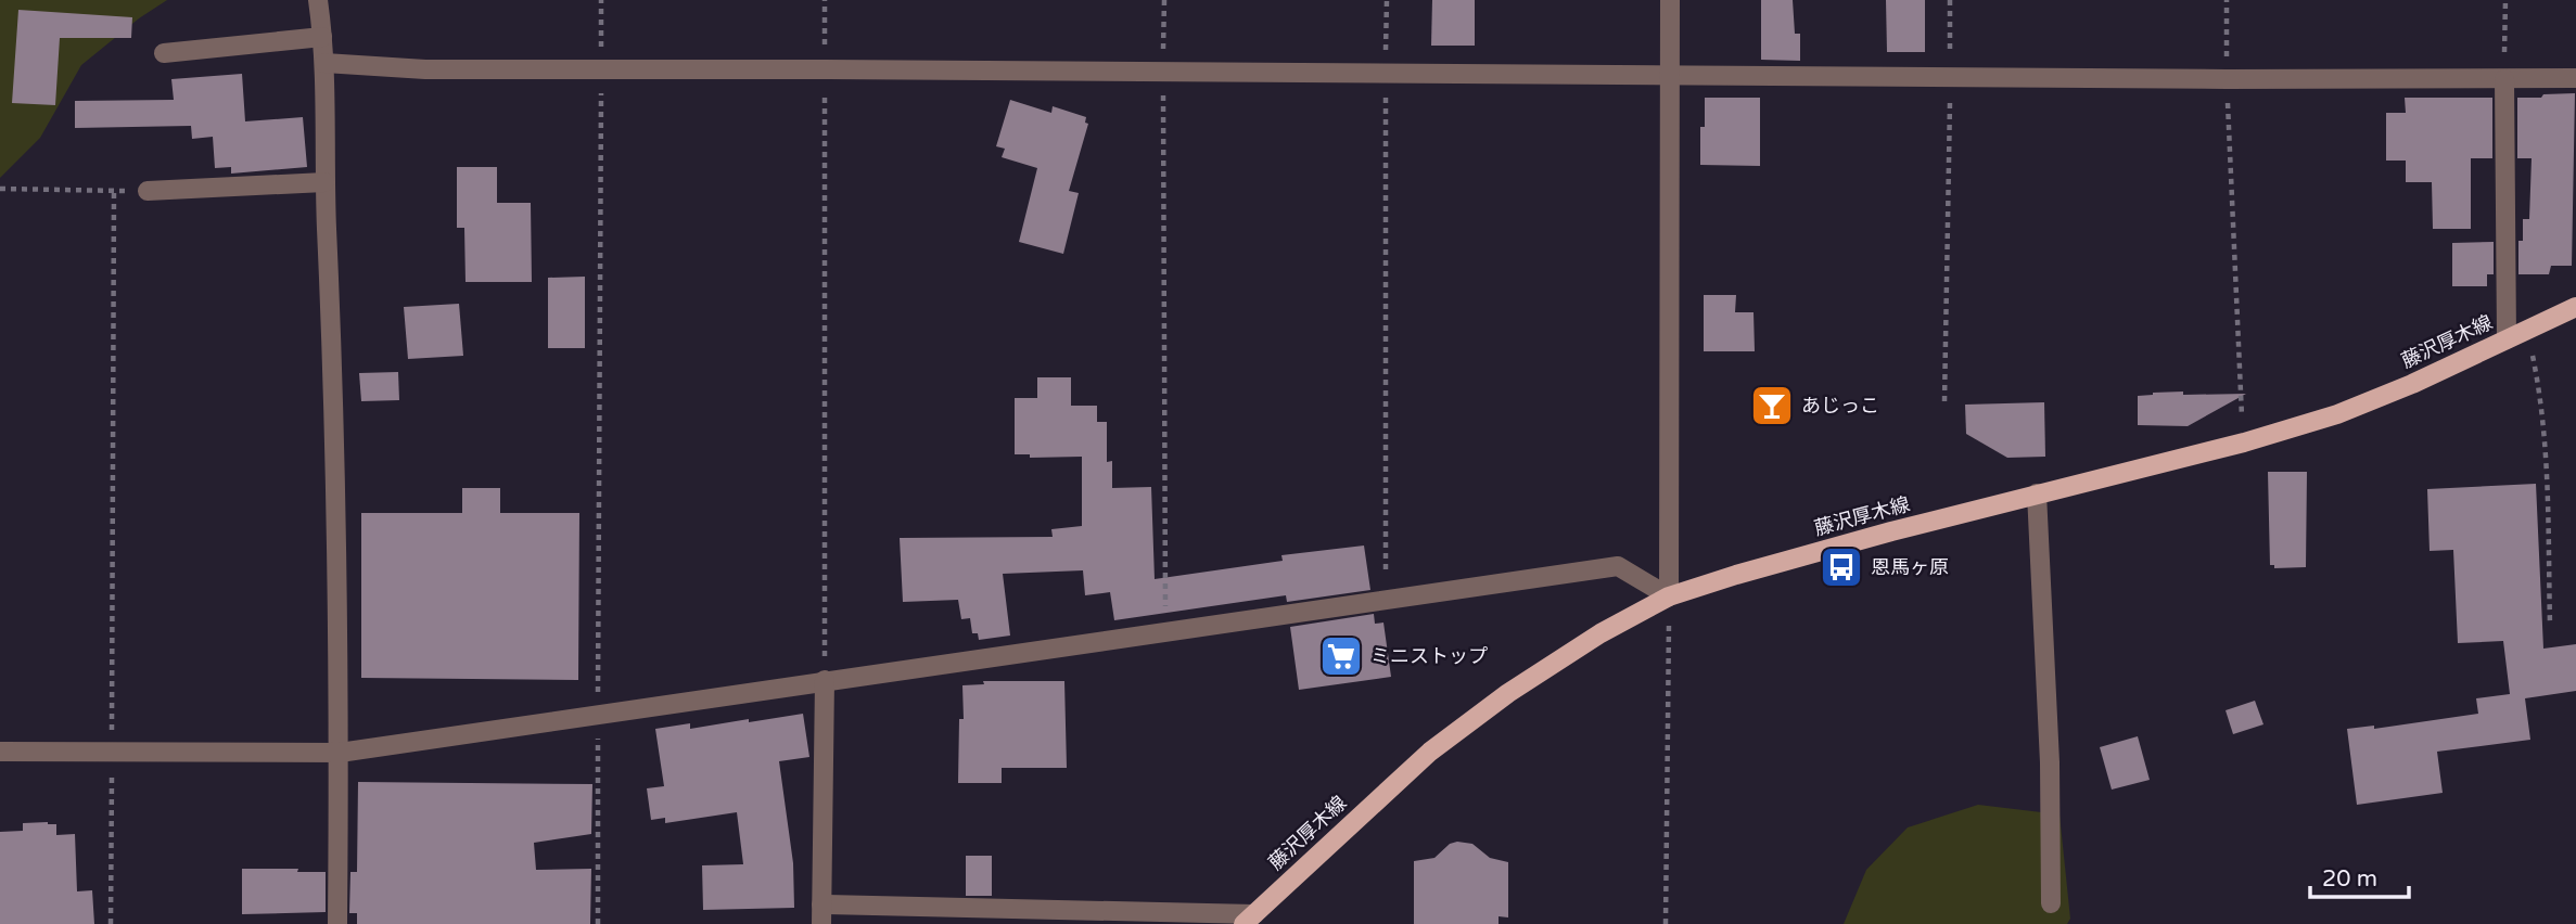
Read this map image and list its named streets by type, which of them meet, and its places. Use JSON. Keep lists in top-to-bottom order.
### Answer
{
  "streets": {
    "main road": ["藤沢厚木線"]
  },
  "places": {
    "bar": ["あじっこ"],
    "bus stop": ["恩馬ヶ原"],
    "supermarket": ["ミニストップ"]
  },
  "scale_bar": "20 m"
}
